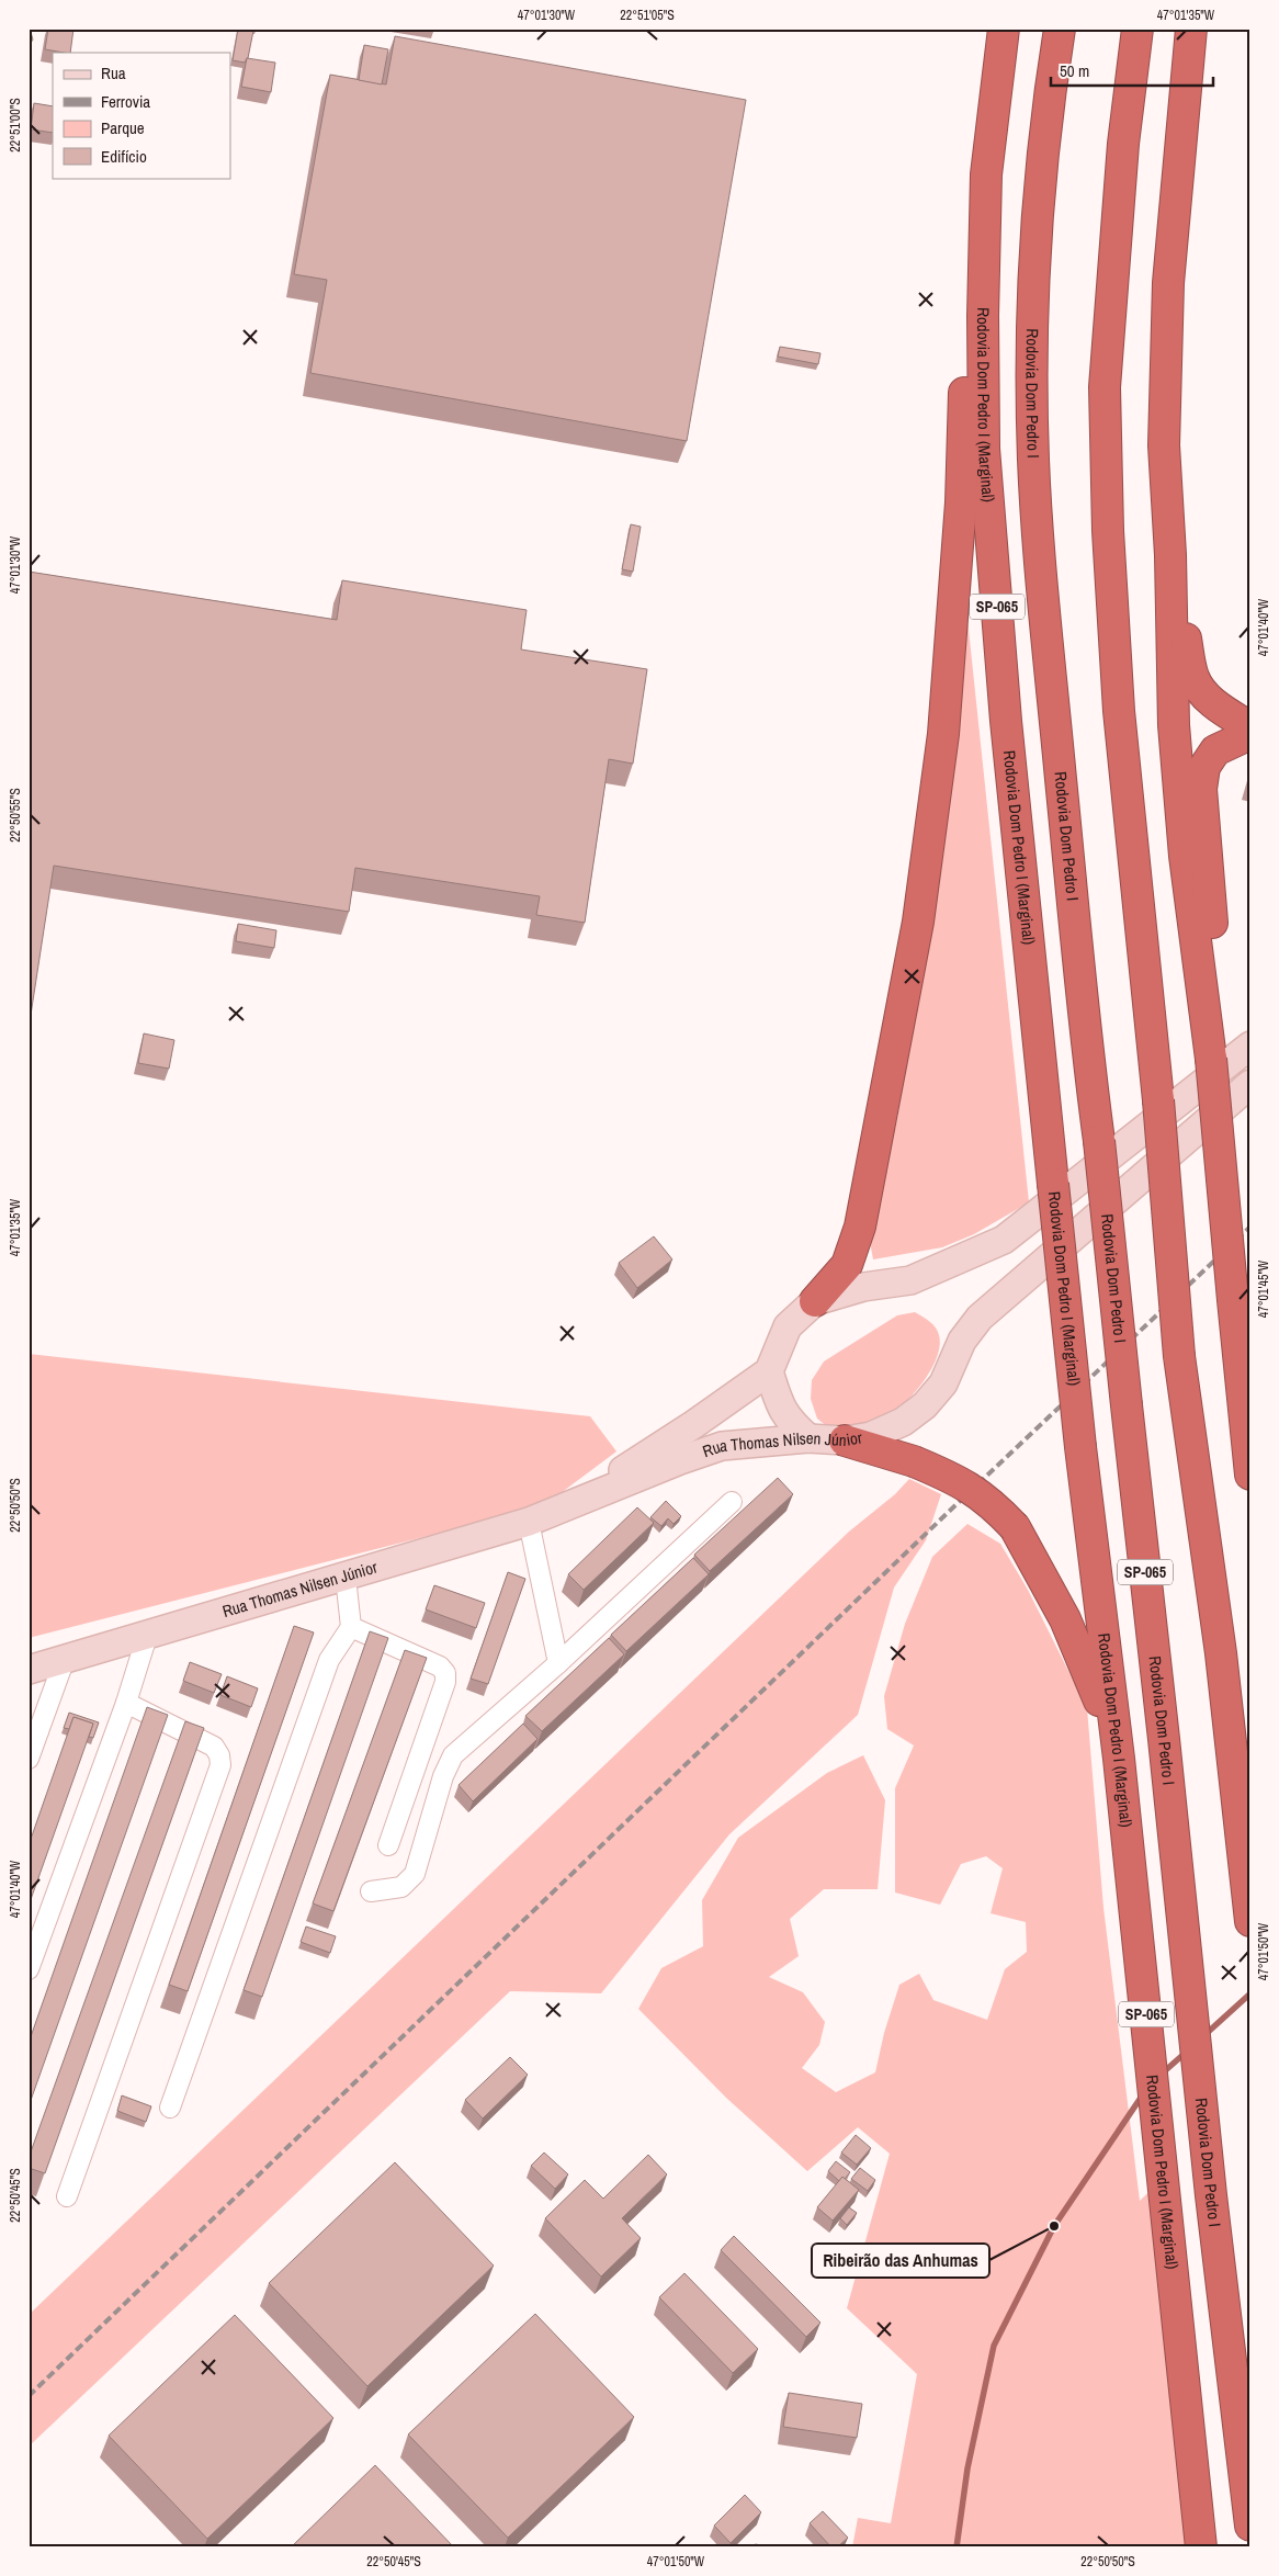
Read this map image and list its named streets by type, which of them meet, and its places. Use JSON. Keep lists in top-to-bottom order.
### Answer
{
  "streets": {
    "highway": ["Rodovia Dom Pedro I", "Rodovia Dom Pedro I (Marginal)", "SP-065"],
    "street": ["Rua Thomas Nilsen Júnior"]
  },
  "places": ["Ribeirão das Anhumas"],
  "legend": [
    "Rua",
    "Ferrovia",
    "Parque",
    "Edifício"
  ],
  "scale_bar": "50 m",
  "coordinates": [
    "47°01'30\"W",
    "22°51'05\"S",
    "47°01'35\"W",
    "22°51'00\"S",
    "47°01'40\"W",
    "22°50'55\"S",
    "47°01'45\"W",
    "22°50'50\"S",
    "47°01'50\"W",
    "22°50'45\"S"
  ]
}
